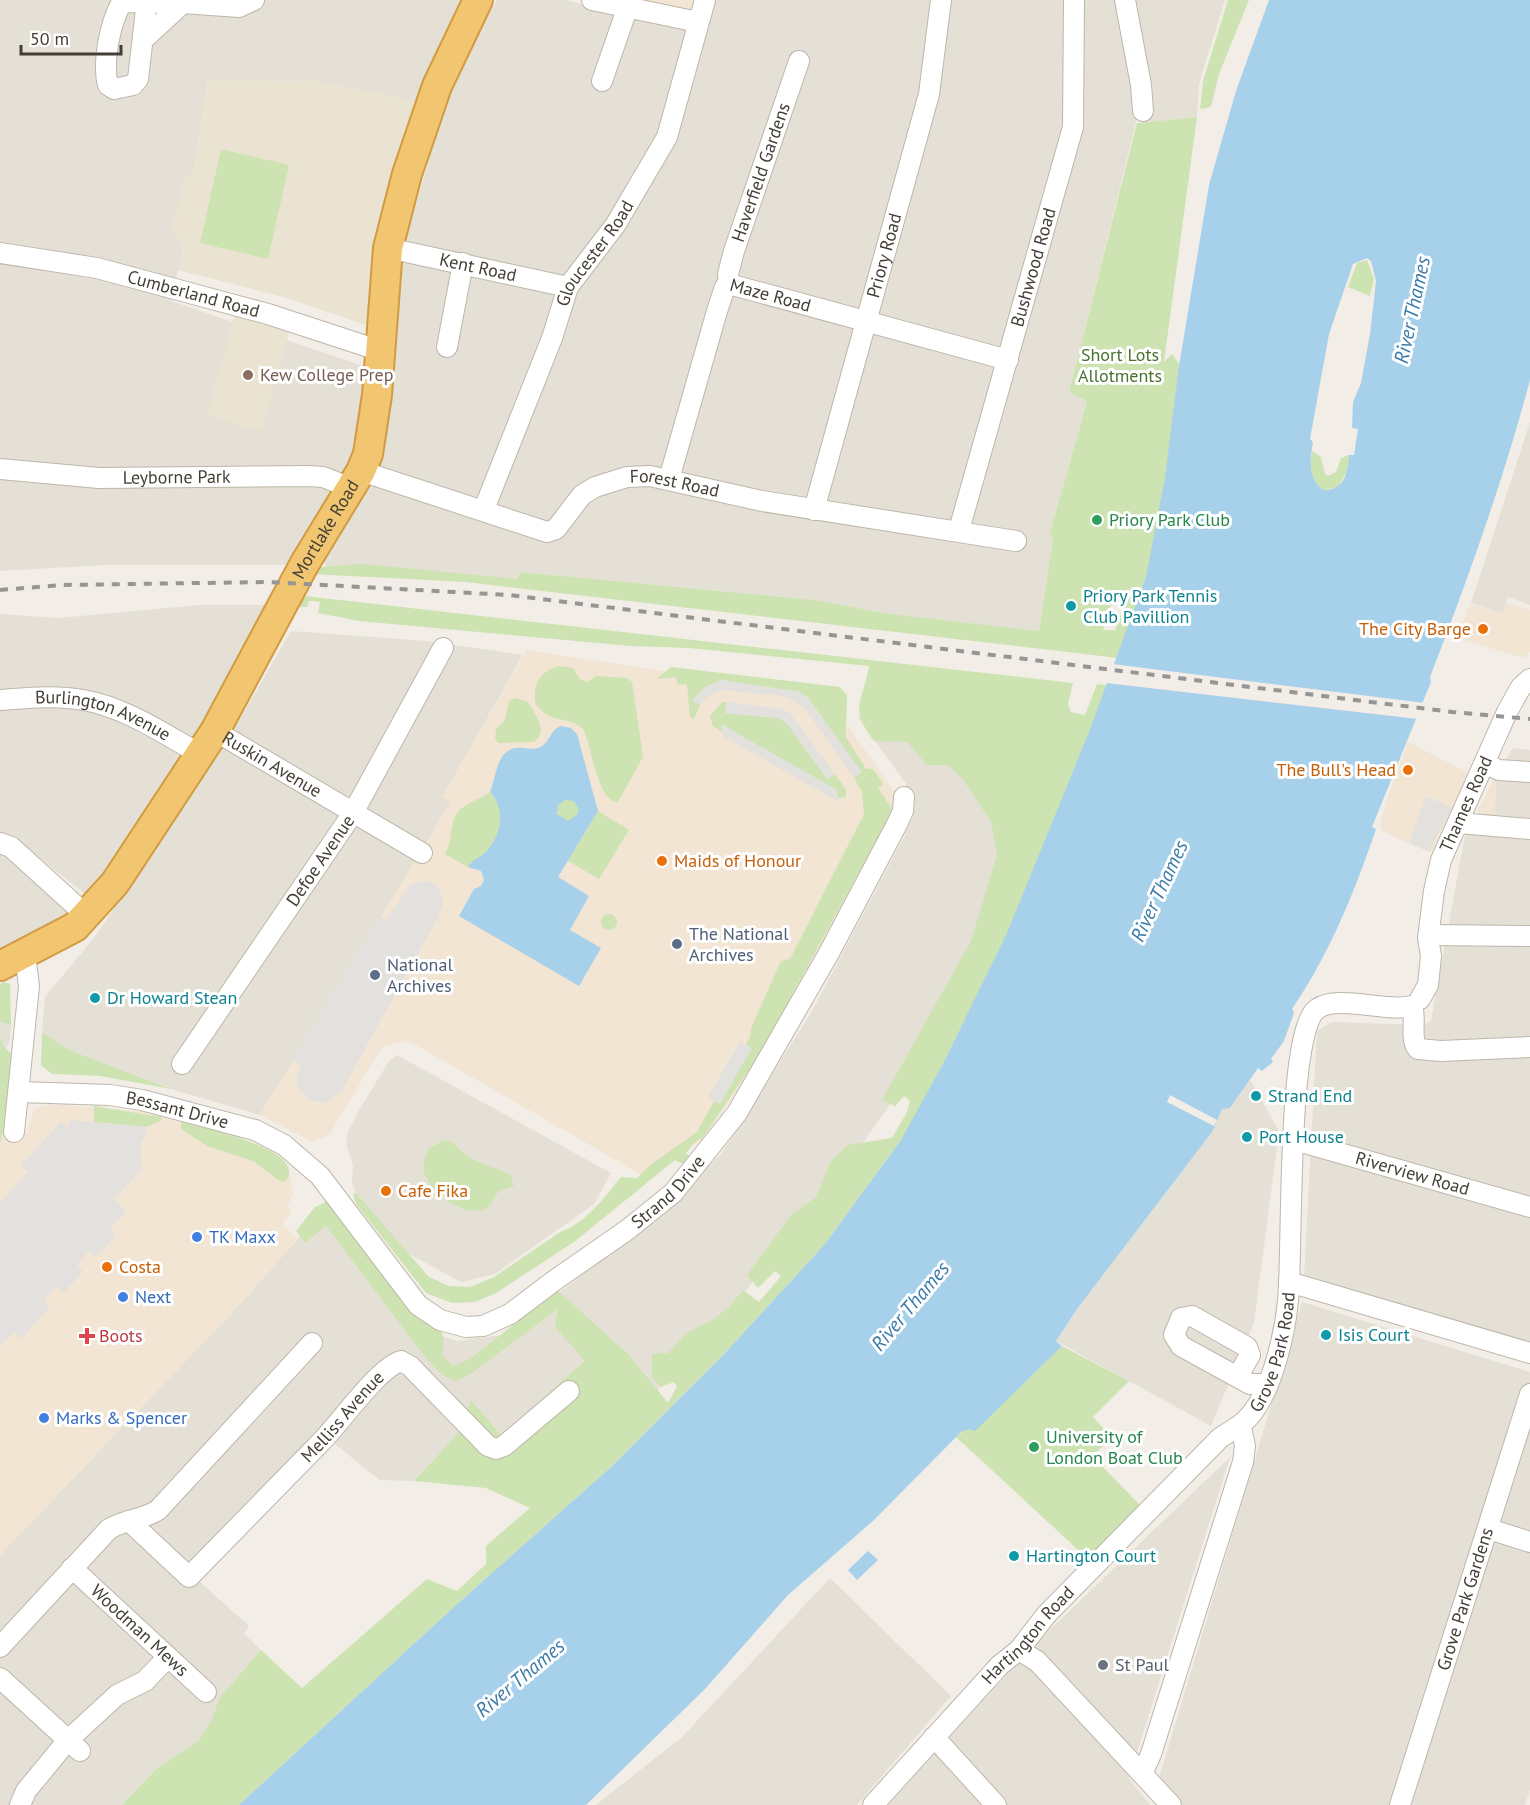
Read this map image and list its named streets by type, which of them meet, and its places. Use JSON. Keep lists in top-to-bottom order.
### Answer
{
  "streets": {
    "highway": ["Mortlake Road"],
    "street": [
      "Haverfield Gardens",
      "Gloucester Road",
      "Priory Road",
      "Kent Road",
      "Bushwood Road",
      "Cumberland Road",
      "Maze Road",
      "Leyborne Park",
      "Forest Road",
      "Burlington Avenue",
      "Ruskin Avenue",
      "Thames Road",
      "Defoe Avenue",
      "Bessant Drive",
      "Riverview Road",
      "Strand Drive",
      "Grove Park Road",
      "Melliss Avenue",
      "Grove Park Gardens",
      "Woodman Mews",
      "Hartington Road"
    ]
  },
  "crossings": [
    ["Haverfield Gardens", "Maze Road"],
    ["Gloucester Road", "Kent Road"],
    ["Gloucester Road", "Forest Road"],
    ["Priory Road", "Maze Road"],
    ["Priory Road", "Forest Road"],
    ["Kent Road", "Mortlake Road"],
    ["Bushwood Road", "Maze Road"],
    ["Bushwood Road", "Forest Road"],
    ["Cumberland Road", "Mortlake Road"],
    ["Maze Road", "Forest Road"],
    ["Leyborne Park", "Forest Road"],
    ["Leyborne Park", "Mortlake Road"],
    ["Forest Road", "Mortlake Road"],
    ["Mortlake Road", "Burlington Avenue"],
    ["Mortlake Road", "Ruskin Avenue"],
    ["Ruskin Avenue", "Defoe Avenue"],
    ["Thames Road", "Grove Park Road"],
    ["Bessant Drive", "Strand Drive"],
    ["Riverview Road", "Grove Park Road"],
    ["Grove Park Road", "Hartington Road"]
  ],
  "water": ["River Thames"],
  "parks": ["Short Lots Allotments"],
  "places": {
    "other": [
      "Kew College Prep",
      "Priory Park Club",
      "Priory Park Tennis Club Pavillion",
      "The City Barge",
      "The Bull's Head",
      "Maids of Honour",
      "The National Archives",
      "National Archives",
      "Dr Howard Stean",
      "Strand End",
      "Port House",
      "Cafe Fika",
      "TK Maxx",
      "Costa",
      "Next",
      "Isis Court",
      "Marks & Spencer",
      "University of London Boat Club",
      "Hartington Court",
      "St Paul"
    ],
    "health": ["Boots"]
  },
  "scale_bar": "50 m"
}
